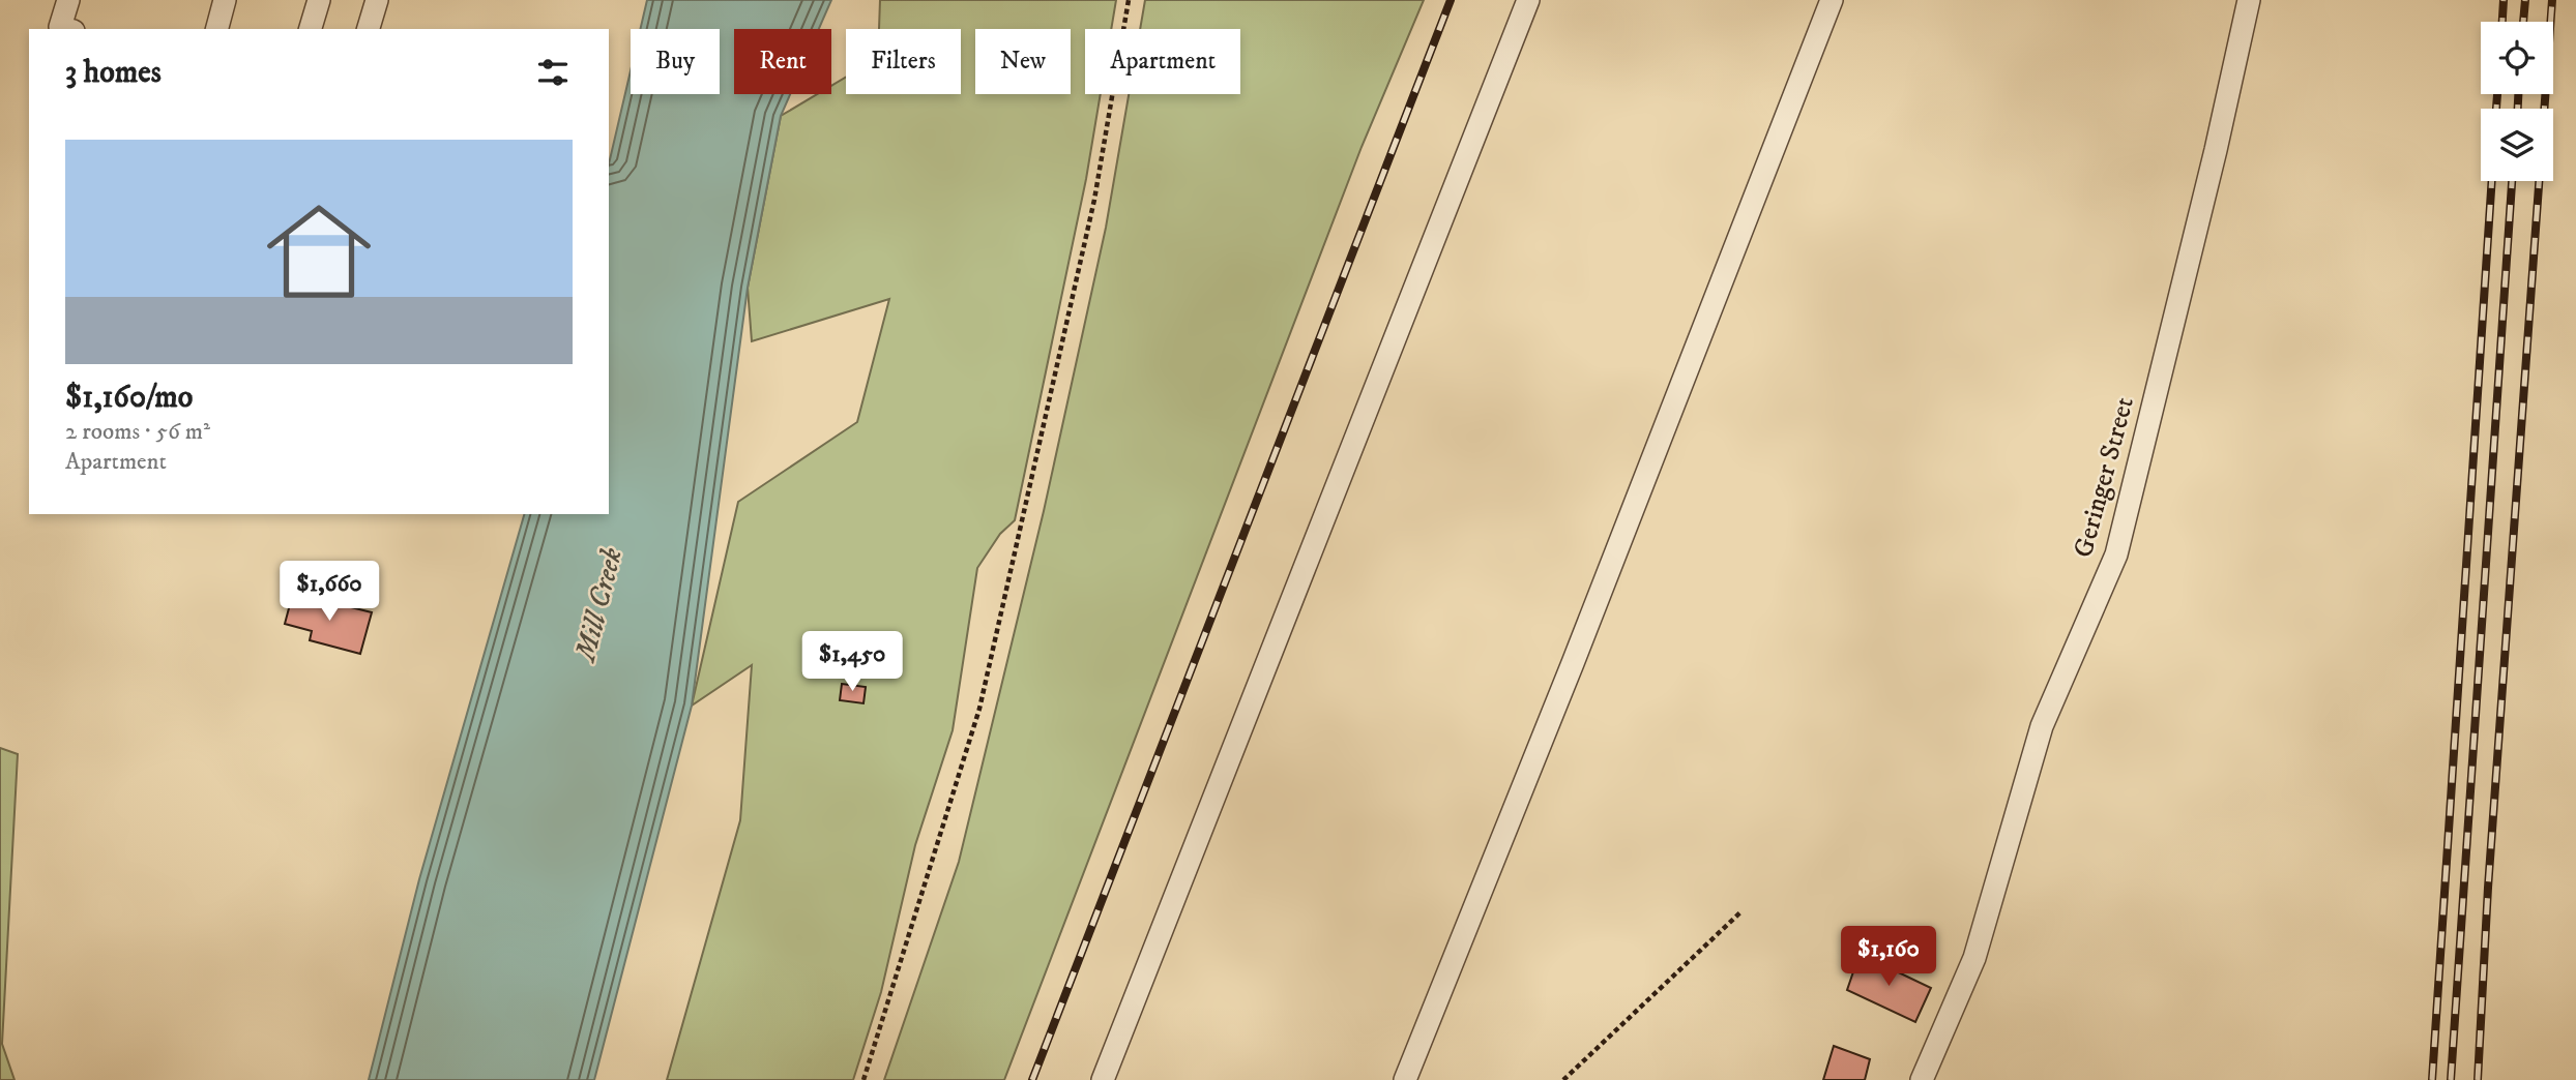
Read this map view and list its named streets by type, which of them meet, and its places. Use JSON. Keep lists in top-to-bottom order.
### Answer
{
  "streets": {
    "lane": ["Geringer Street"]
  },
  "water": ["Mill Creek"],
  "page": {
    "chip": [
      "Buy",
      "Rent",
      "Filters",
      "New",
      "Apartment"
    ],
    "heading": "3 homes",
    "list": [
      {
        "name": "$1,160/mo",
        "note": "2 rooms · 56 m² · Apartment"
      }
    ],
    "price": ["$1,660", "$1,450", "$1,160"]
  }
}
